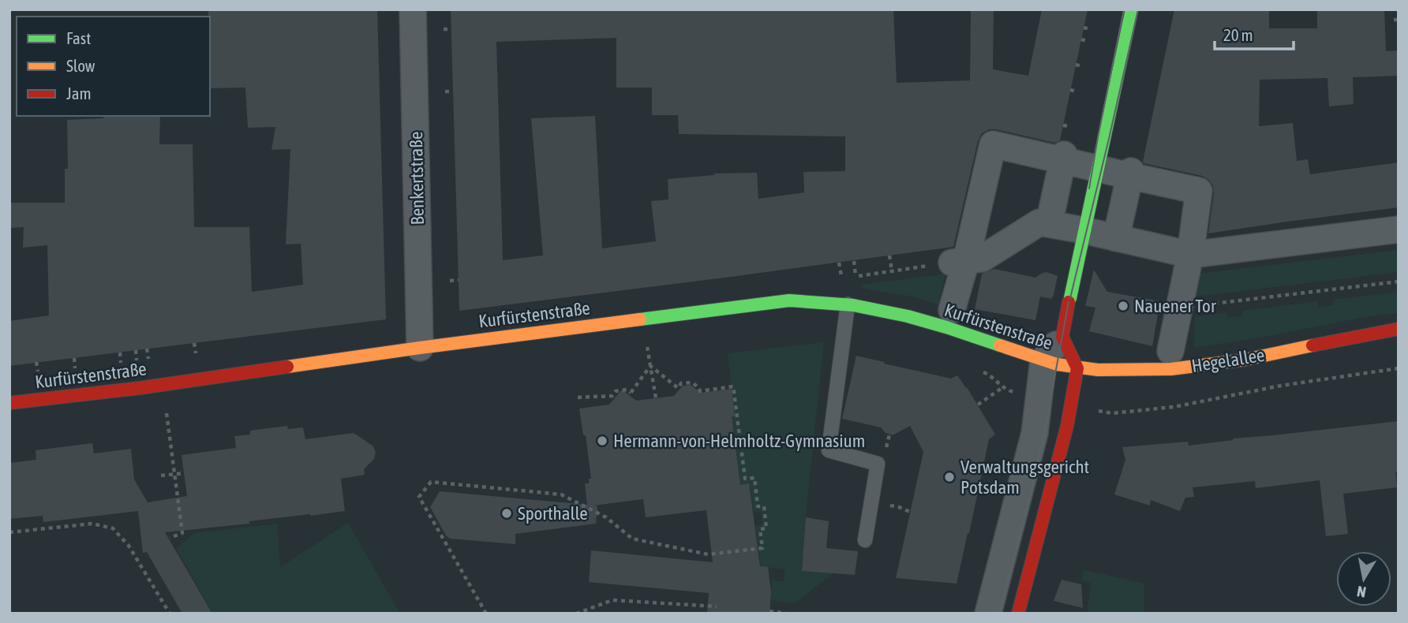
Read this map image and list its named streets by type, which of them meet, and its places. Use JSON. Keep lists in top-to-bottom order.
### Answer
{
  "streets": {
    "street": ["Benkertstraße", "Kurfürstenstraße", "Hegelallee"]
  },
  "crossings": [
    ["Benkertstraße", "Kurfürstenstraße"],
    ["Kurfürstenstraße", "Hegelallee"]
  ],
  "places": [
    "Nauener Tor",
    "Hermann-von-Helmholtz-Gymnasium",
    "Verwaltungsgericht Potsdam",
    "Sporthalle"
  ],
  "legend": ["Fast", "Slow", "Jam"],
  "scale_bar": "20 m",
  "north": "bottom"
}
